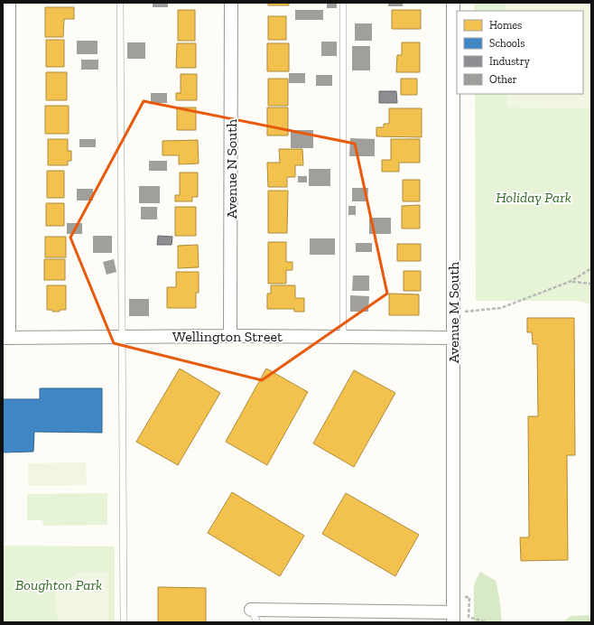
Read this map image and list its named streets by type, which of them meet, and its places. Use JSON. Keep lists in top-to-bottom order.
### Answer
{
  "streets": {
    "street": ["Avenue N South", "Avenue M South", "Wellington Street"]
  },
  "crossings": [
    ["Avenue N South", "Wellington Street"],
    ["Avenue M South", "Wellington Street"]
  ],
  "parks": ["Holiday Park", "Boughton Park"],
  "legend": [
    "Homes",
    "Schools",
    "Industry",
    "Other"
  ]
}
